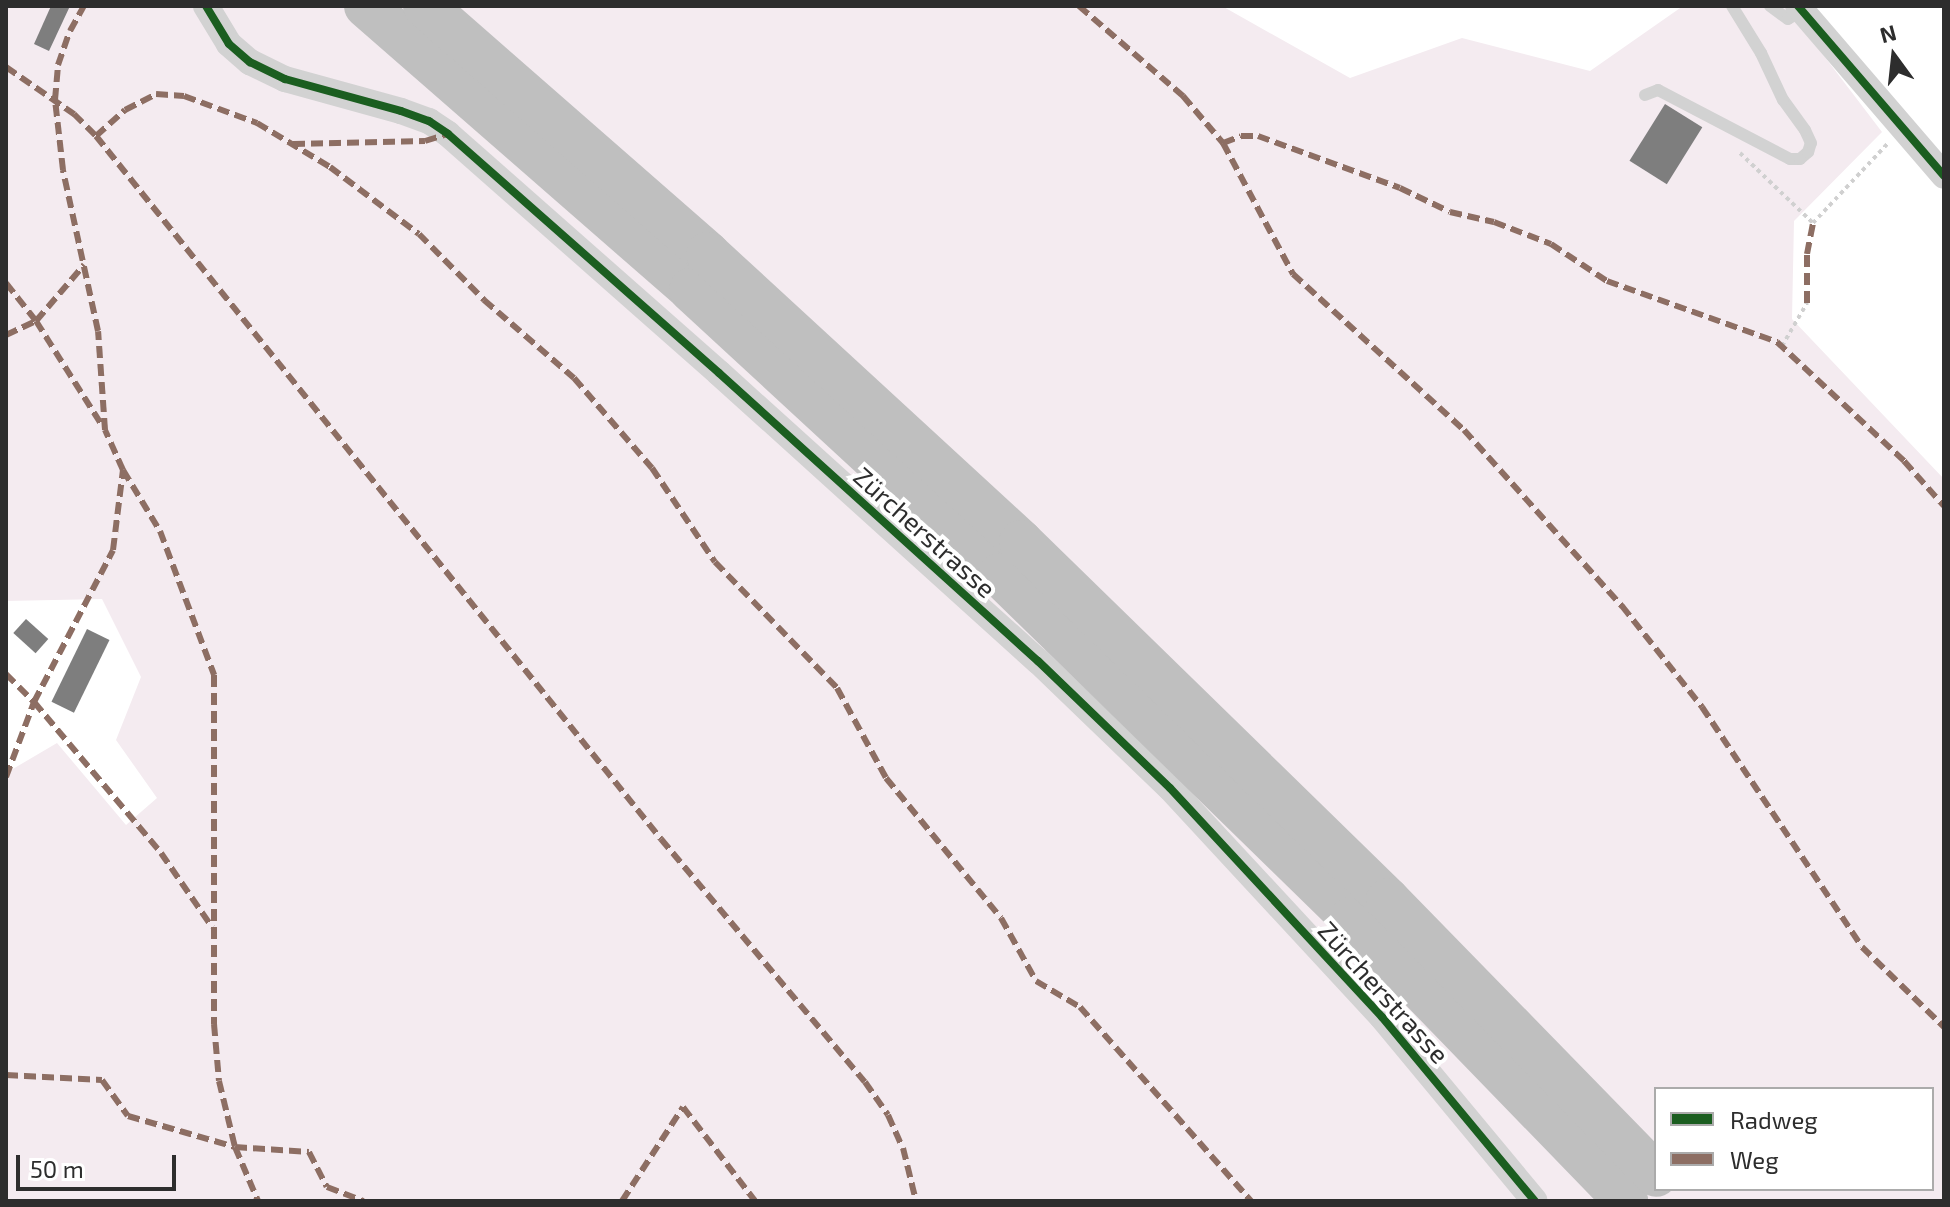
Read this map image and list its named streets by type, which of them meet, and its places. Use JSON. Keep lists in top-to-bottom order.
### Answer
{
  "streets": {
    "street": ["Zürcherstrasse"]
  },
  "legend": ["Radweg", "Weg"],
  "scale_bar": "50 m",
  "north": "top"
}
